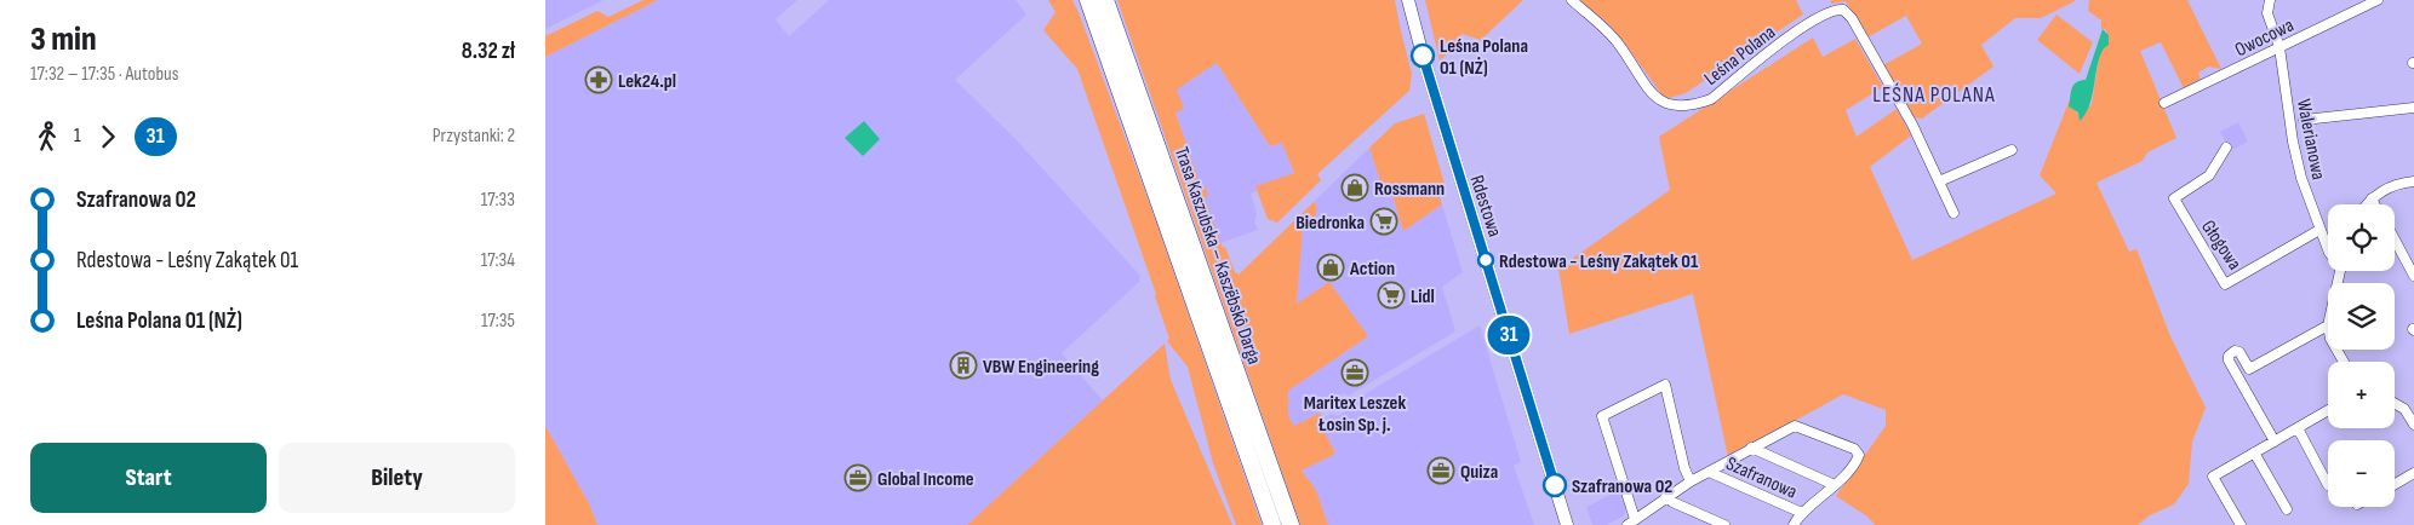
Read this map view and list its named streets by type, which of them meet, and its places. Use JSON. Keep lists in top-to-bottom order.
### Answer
{
  "streets": {
    "highway": ["Trasa Kaszubska – Kaszëbskô Darga"],
    "street": [
      "Owocowa",
      "Leśna Polana",
      "Walerianowa",
      "Rdestowa",
      "Głogowa",
      "Szafranowa"
    ]
  },
  "crossings": [
    ["Owocowa", "Walerianowa"],
    ["Walerianowa", "Głogowa"]
  ],
  "districts": ["LEŚNA POLANA"],
  "places": {
    "other": ["Leśna Polana 01 (NŻ)", "Rdestowa - Leśny Zakątek 01", "Szafranowa 02"],
    "pharmacy": ["Lek24.pl"],
    "shop": ["Rossmann", "Action"],
    "supermarket": ["Biedronka", "Lidl"],
    "building": ["VBW Engineering"],
    "office": ["Maritex Leszek Łosin Sp. j.", "Quiza", "Global Income"]
  },
  "lines": ["bus line 31"],
  "page": {
    "heading": ["3 min", "17:32 – 17:35 · Autobus", "8.32 zł"],
    "on_map": "31",
    "legs": ["1", "31", "Przystanki: 2"],
    "list": [
      {
        "name": "Szafranowa 02",
        "value": "17:33"
      },
      {
        "name": "Rdestowa - Leśny Zakątek 01",
        "value": "17:34"
      },
      {
        "name": "Leśna Polana 01 (NŻ)",
        "value": "17:35"
      }
    ],
    "map_buttons": ["+", "−"],
    "buttons": ["Start", "Bilety"]
  }
}
